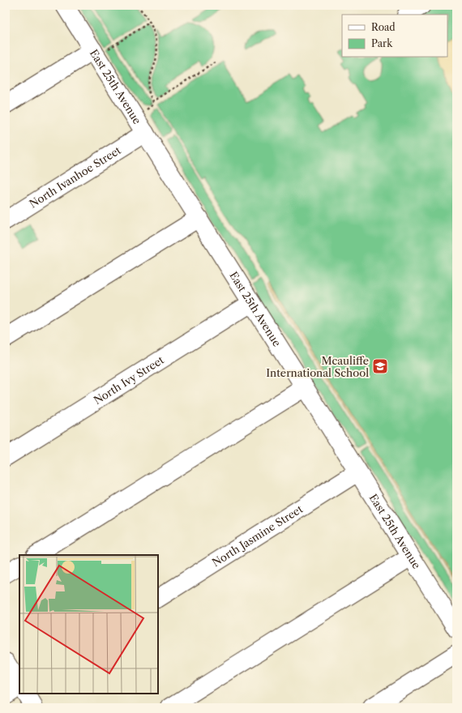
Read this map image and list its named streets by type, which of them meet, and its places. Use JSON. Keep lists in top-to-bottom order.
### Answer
{
  "streets": {
    "street": [
      "East 25th Avenue",
      "North Ivanhoe Street",
      "North Ivy Street",
      "North Jasmine Street"
    ]
  },
  "crossings": [
    ["East 25th Avenue", "North Ivanhoe Street"],
    ["East 25th Avenue", "North Ivy Street"],
    ["East 25th Avenue", "North Jasmine Street"]
  ],
  "places": {
    "school or university": ["Mcauliffe International School"]
  },
  "legend": ["Road", "Park"]
}
